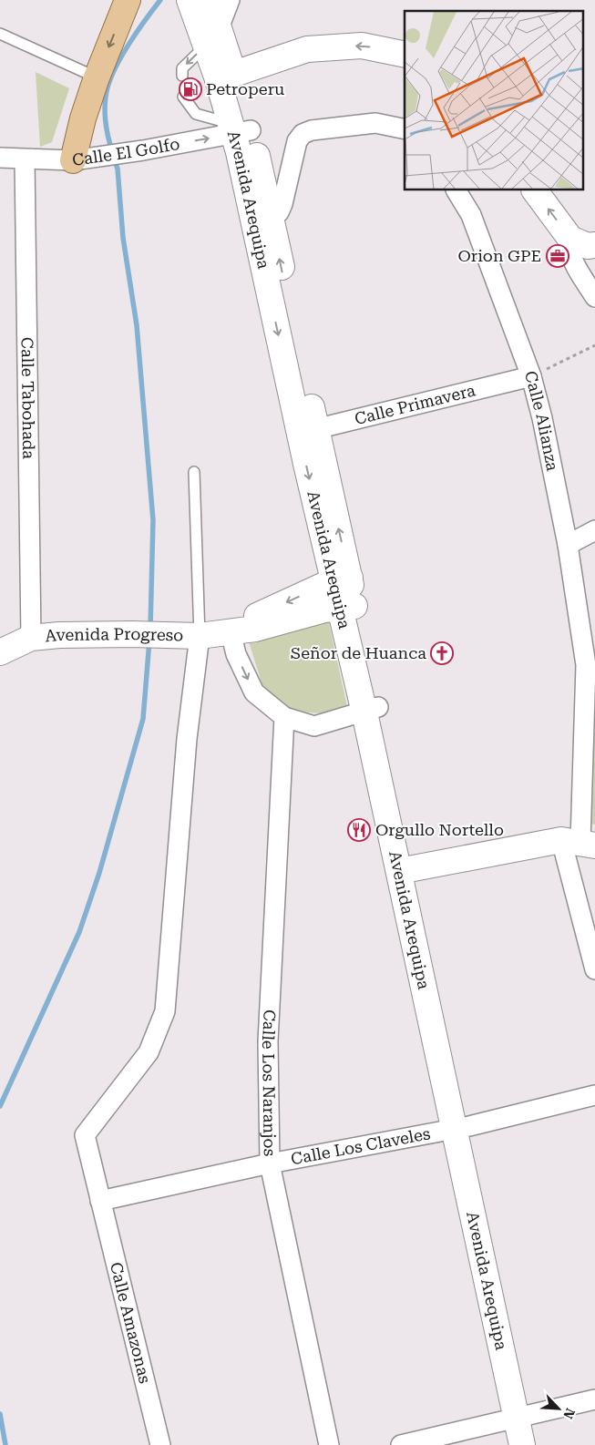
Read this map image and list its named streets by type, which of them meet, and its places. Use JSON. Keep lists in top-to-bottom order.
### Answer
{
  "streets": {
    "main road": ["Avenida Arequipa", "Avenida Progreso"],
    "street": [
      "Calle El Golfo",
      "Calle Tabohada",
      "Calle Primavera",
      "Calle Alianza",
      "Calle Los Naranjos",
      "Calle Los Claveles",
      "Calle Amazonas"
    ]
  },
  "crossings": [
    ["Calle El Golfo", "Avenida Arequipa"],
    ["Calle El Golfo", "Calle Tabohada"],
    ["Avenida Arequipa", "Calle Primavera"],
    ["Avenida Arequipa", "Avenida Progreso"],
    ["Avenida Arequipa", "Calle Los Claveles"],
    ["Calle Tabohada", "Avenida Progreso"],
    ["Calle Primavera", "Calle Alianza"],
    ["Avenida Progreso", "Calle Amazonas"],
    ["Calle Los Naranjos", "Calle Los Claveles"],
    ["Calle Los Claveles", "Calle Amazonas"]
  ],
  "one_way": ["Calle El Golfo"],
  "places": {
    "fuel station": ["Petroperu"],
    "office": ["Orion GPE"],
    "church": ["Señor de Huanca"],
    "restaurant": ["Orgullo Nortello"]
  },
  "north": "bottom right"
}
